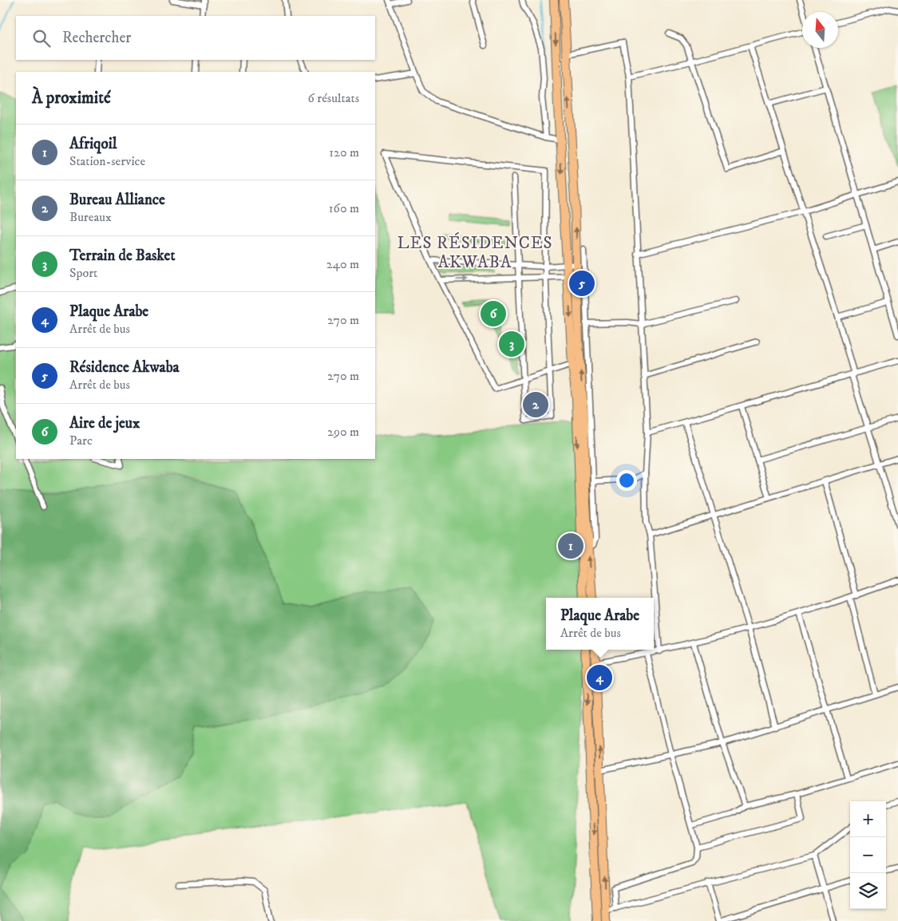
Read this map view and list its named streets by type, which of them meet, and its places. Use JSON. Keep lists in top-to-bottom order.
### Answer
{
  "districts": ["LES RÉSIDENCES AKWABA"],
  "north": "top",
  "page": {
    "search": "Rechercher",
    "heading": ["À proximité", "6 résultats"],
    "list": [
      {
        "mark": "1",
        "name": "Afriqoil",
        "note": "Station-service",
        "value": "120 m"
      },
      {
        "mark": "2",
        "name": "Bureau Alliance",
        "note": "Bureaux",
        "value": "160 m"
      },
      {
        "mark": "3",
        "name": "Terrain de Basket",
        "note": "Sport",
        "value": "240 m"
      },
      {
        "mark": "4",
        "name": "Plaque Arabe",
        "note": "Arrêt de bus",
        "value": "270 m"
      },
      {
        "mark": "5",
        "name": "Résidence Akwaba",
        "note": "Arrêt de bus",
        "value": "270 m"
      },
      {
        "mark": "6",
        "name": "Aire de jeux",
        "note": "Parc",
        "value": "290 m"
      }
    ],
    "pins": [
      "5",
      "6",
      "3",
      "2",
      "1",
      "4"
    ],
    "popup": ["Plaque Arabe", "Arrêt de bus"],
    "map_buttons": ["+", "−"]
  }
}
